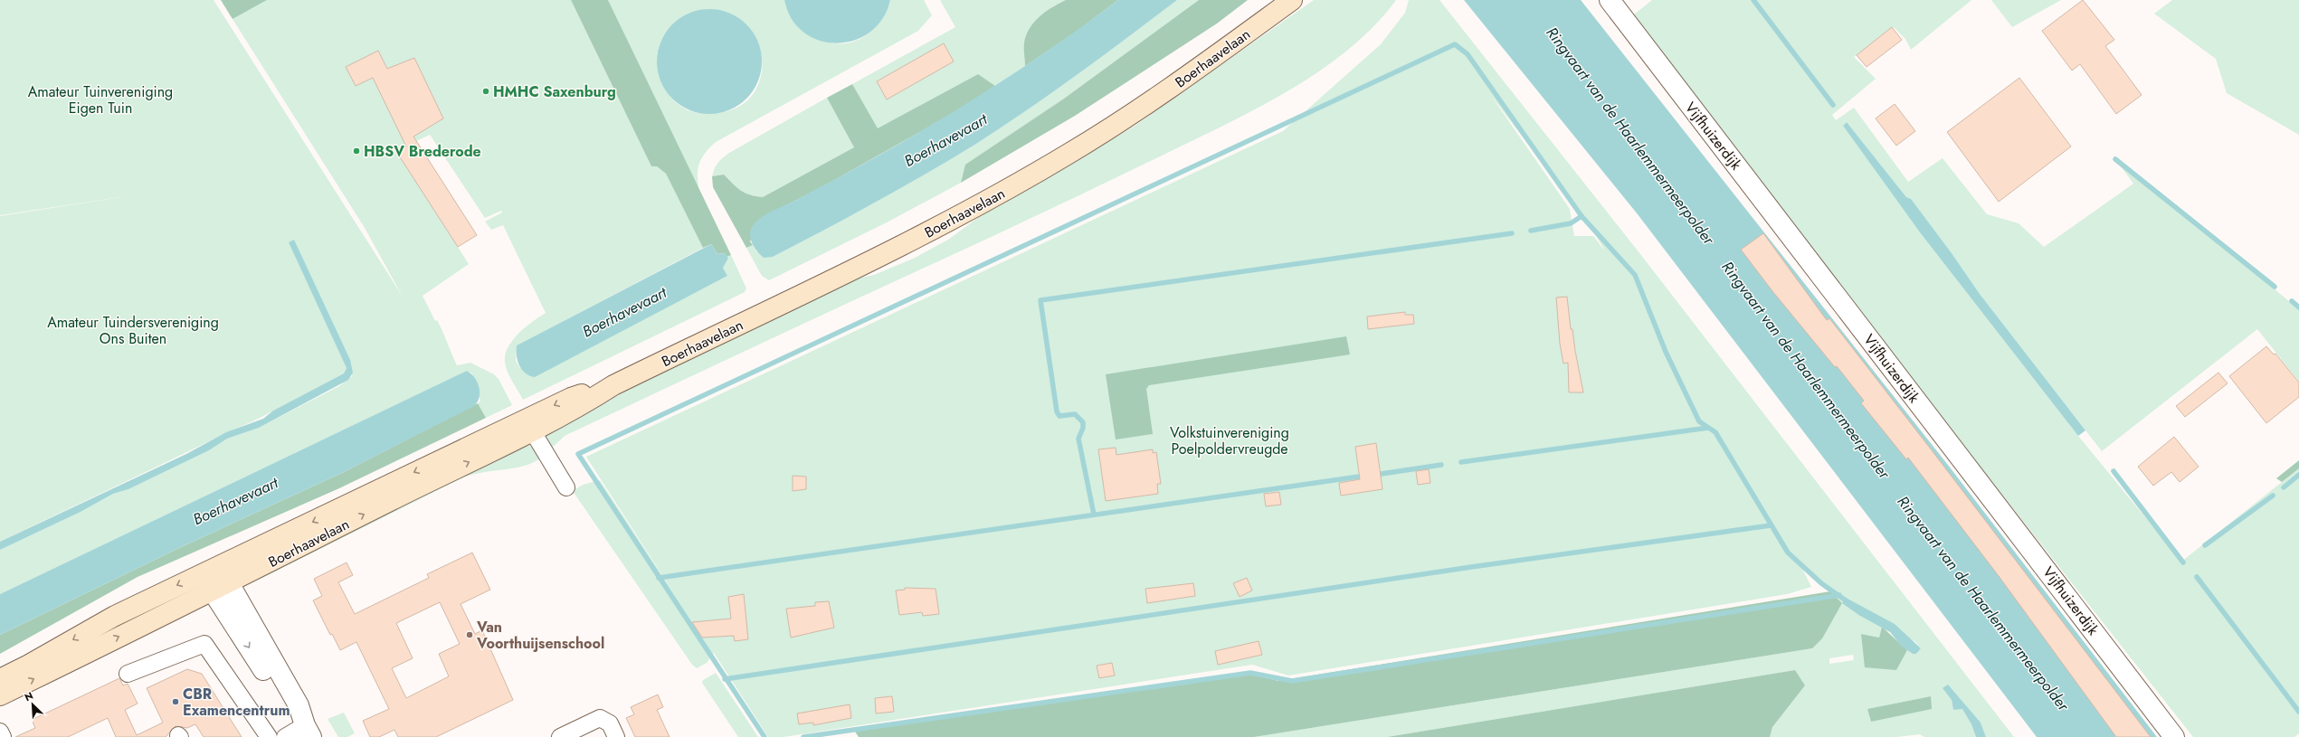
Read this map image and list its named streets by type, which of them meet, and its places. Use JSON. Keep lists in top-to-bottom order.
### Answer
{
  "streets": {
    "main road": ["Boerhaavelaan"],
    "street": ["Vijfhuizerdijk"]
  },
  "water": ["Ringvaart van de Haarlemmermeerpolder", "Boerhavevaart"],
  "parks": ["Amateur Tuinvereniging Eigen Tuin", "Amateur Tuindersvereniging Ons Buiten", "Volkstuinvereniging Poelpoldervreugde"],
  "places": [
    "HMHC Saxenburg",
    "HBSV Brederode",
    "Van Voorthuijsenschool",
    "CBR Examencentrum"
  ],
  "north": "top left"
}
